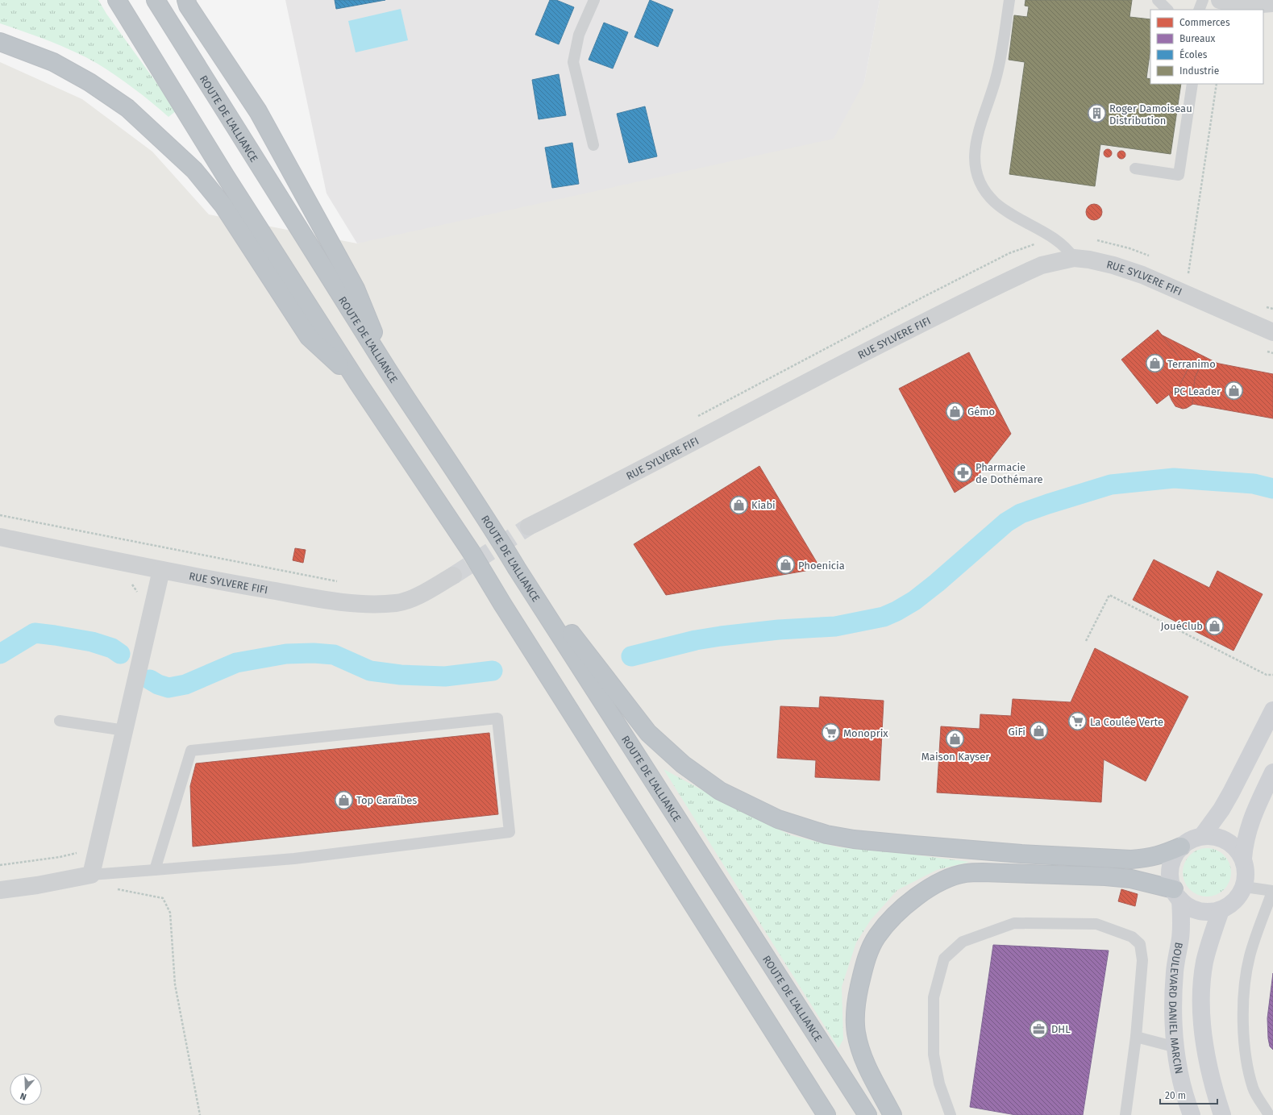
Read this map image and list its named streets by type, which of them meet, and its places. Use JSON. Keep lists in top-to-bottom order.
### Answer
{
  "streets": {
    "highway": ["ROUTE DE L'ALLIANCE"],
    "main road": ["BOULEVARD DANIEL MARCIN"],
    "street": ["RUE SYLVERE FIFI"]
  },
  "places": {
    "building": ["Roger Damoiseau Distribution"],
    "shop": [
      "Terranimo",
      "PC Leader",
      "Gémo",
      "Kiabi",
      "Phoenicia",
      "JouéClub",
      "GiFi",
      "Maison Kayser",
      "Top Caraïbes"
    ],
    "pharmacy": ["Pharmacie de Dothémare"],
    "supermarket": ["La Coulée Verte", "Monoprix"],
    "office": ["DHL"]
  },
  "legend": [
    "Commerces",
    "Bureaux",
    "Écoles",
    "Industrie"
  ],
  "scale_bar": "20 m",
  "north": "bottom"
}
